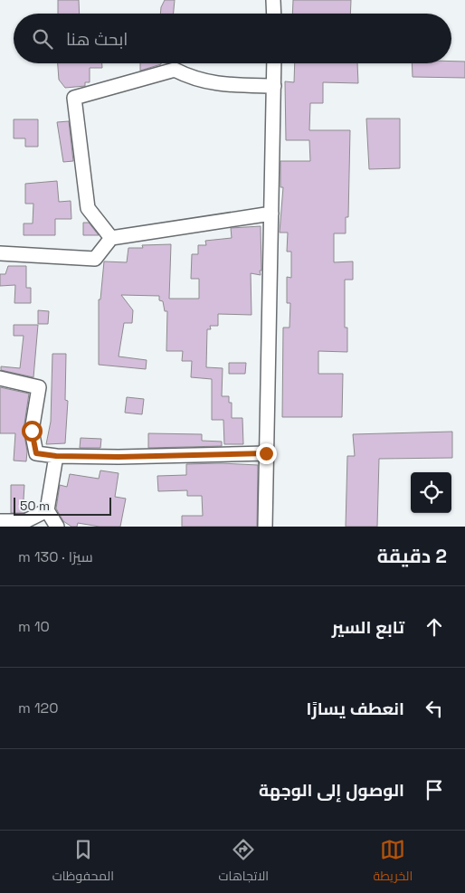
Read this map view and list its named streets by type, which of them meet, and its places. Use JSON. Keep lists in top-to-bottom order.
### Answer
{
  "scale_bar": "50 m",
  "page": {
    "search": "ابحث هنا",
    "scale": "50 m",
    "heading": ["2 دقيقة", "سيرًا · 130 m"],
    "list": [
      ["تابع السير", "10 m"],
      ["انعطف يسارًا", "120 m"],
      "الوصول إلى الوجهة"
    ],
    "nav": ["الخريطة", "الاتجاهات", "المحفوظات"]
  }
}
